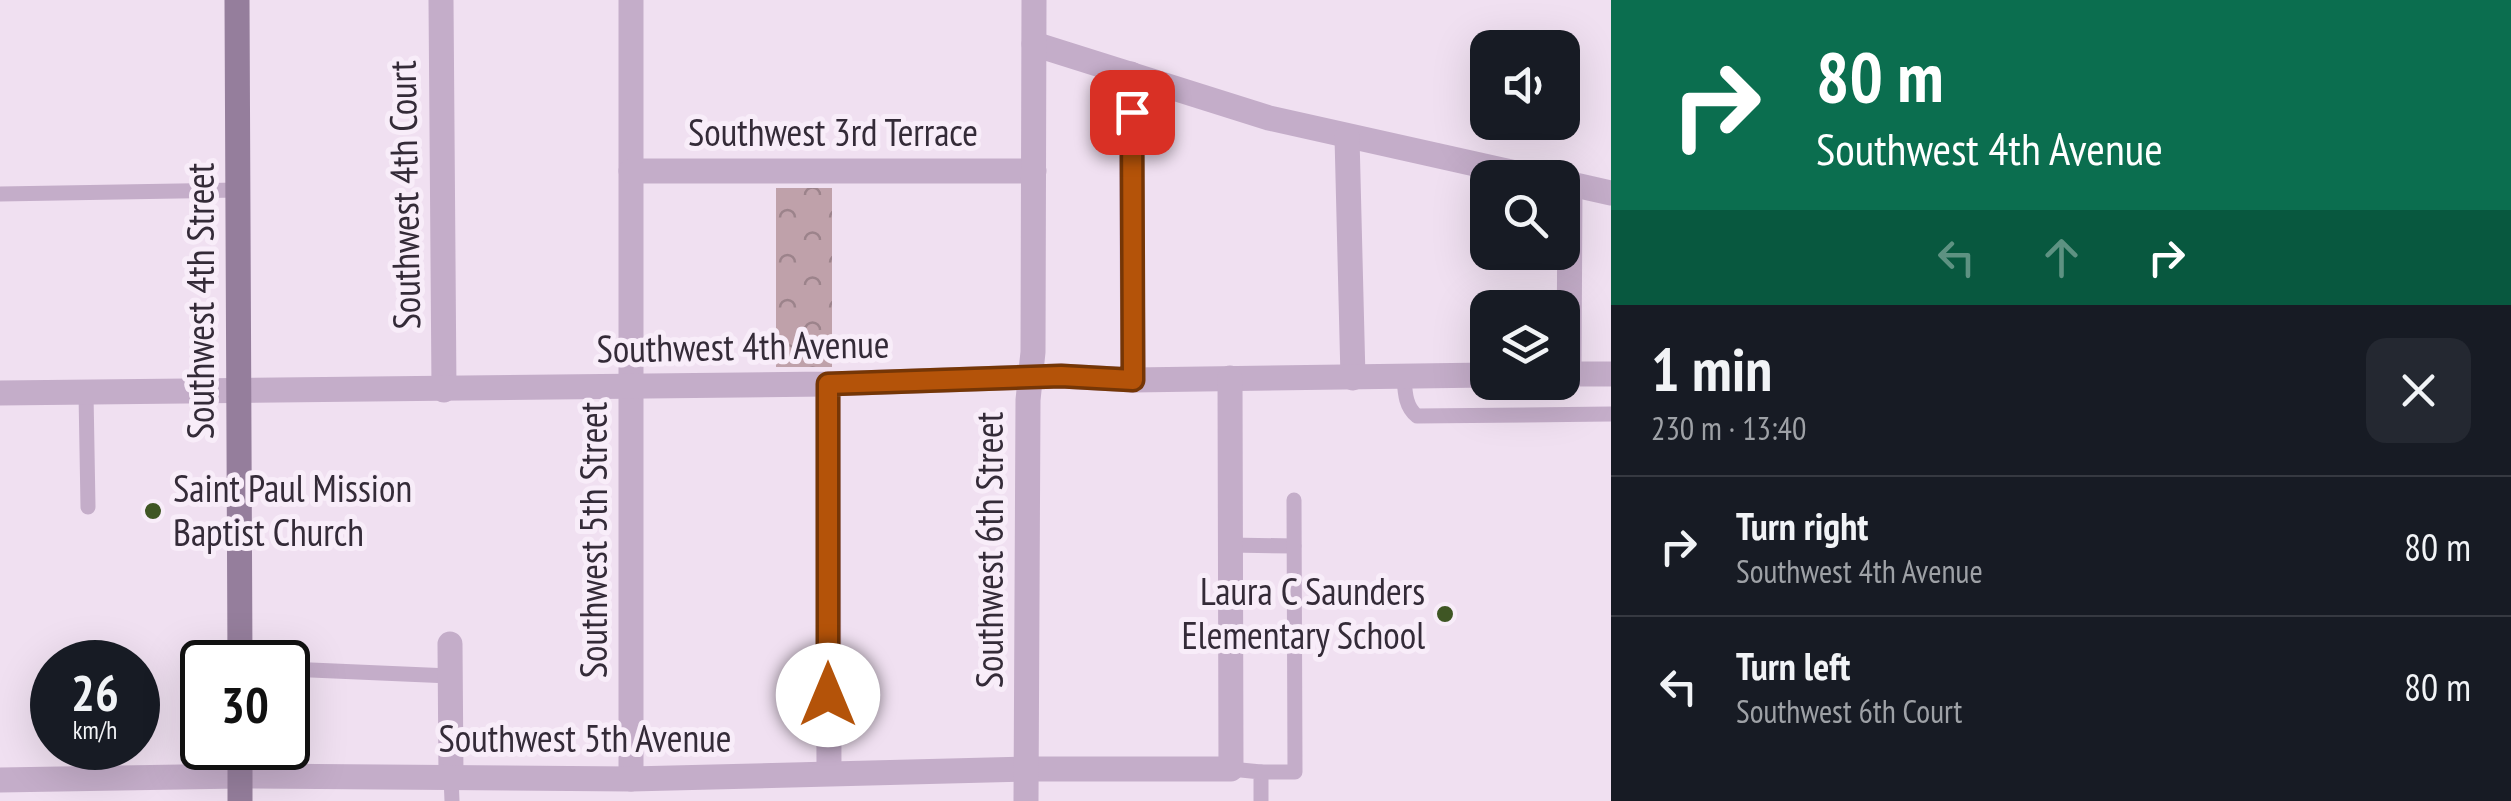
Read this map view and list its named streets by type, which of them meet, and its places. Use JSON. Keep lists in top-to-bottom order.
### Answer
{
  "streets": {
    "street": [
      "Southwest 3rd Terrace",
      "Southwest 4th Court",
      "Southwest 4th Street",
      "Southwest 4th Avenue",
      "Southwest 5th Street",
      "Southwest 6th Street",
      "Southwest 5th Avenue"
    ]
  },
  "crossings": [
    ["Southwest 3rd Terrace", "Southwest 5th Street"],
    ["Southwest 3rd Terrace", "Southwest 6th Street"],
    ["Southwest 4th Court", "Southwest 4th Avenue"],
    ["Southwest 4th Street", "Southwest 4th Avenue"],
    ["Southwest 4th Avenue", "Southwest 5th Street"],
    ["Southwest 4th Avenue", "Southwest 6th Street"],
    ["Southwest 5th Street", "Southwest 5th Avenue"],
    ["Southwest 6th Street", "Southwest 5th Avenue"]
  ],
  "places": ["Saint Paul Mission Baptist Church", "Laura C Saunders Elementary School"],
  "page": {
    "turn": ["80 m", "Southwest 4th Avenue"],
    "heading": ["1 min", "230 m · 13:40"],
    "list": [
      {
        "name": "Turn right",
        "note": "Southwest 4th Avenue",
        "value": "80 m"
      },
      {
        "name": "Turn left",
        "note": "Southwest 6th Court",
        "value": "80 m"
      }
    ],
    "speed": "26 km/h",
    "limit": "30"
  }
}
